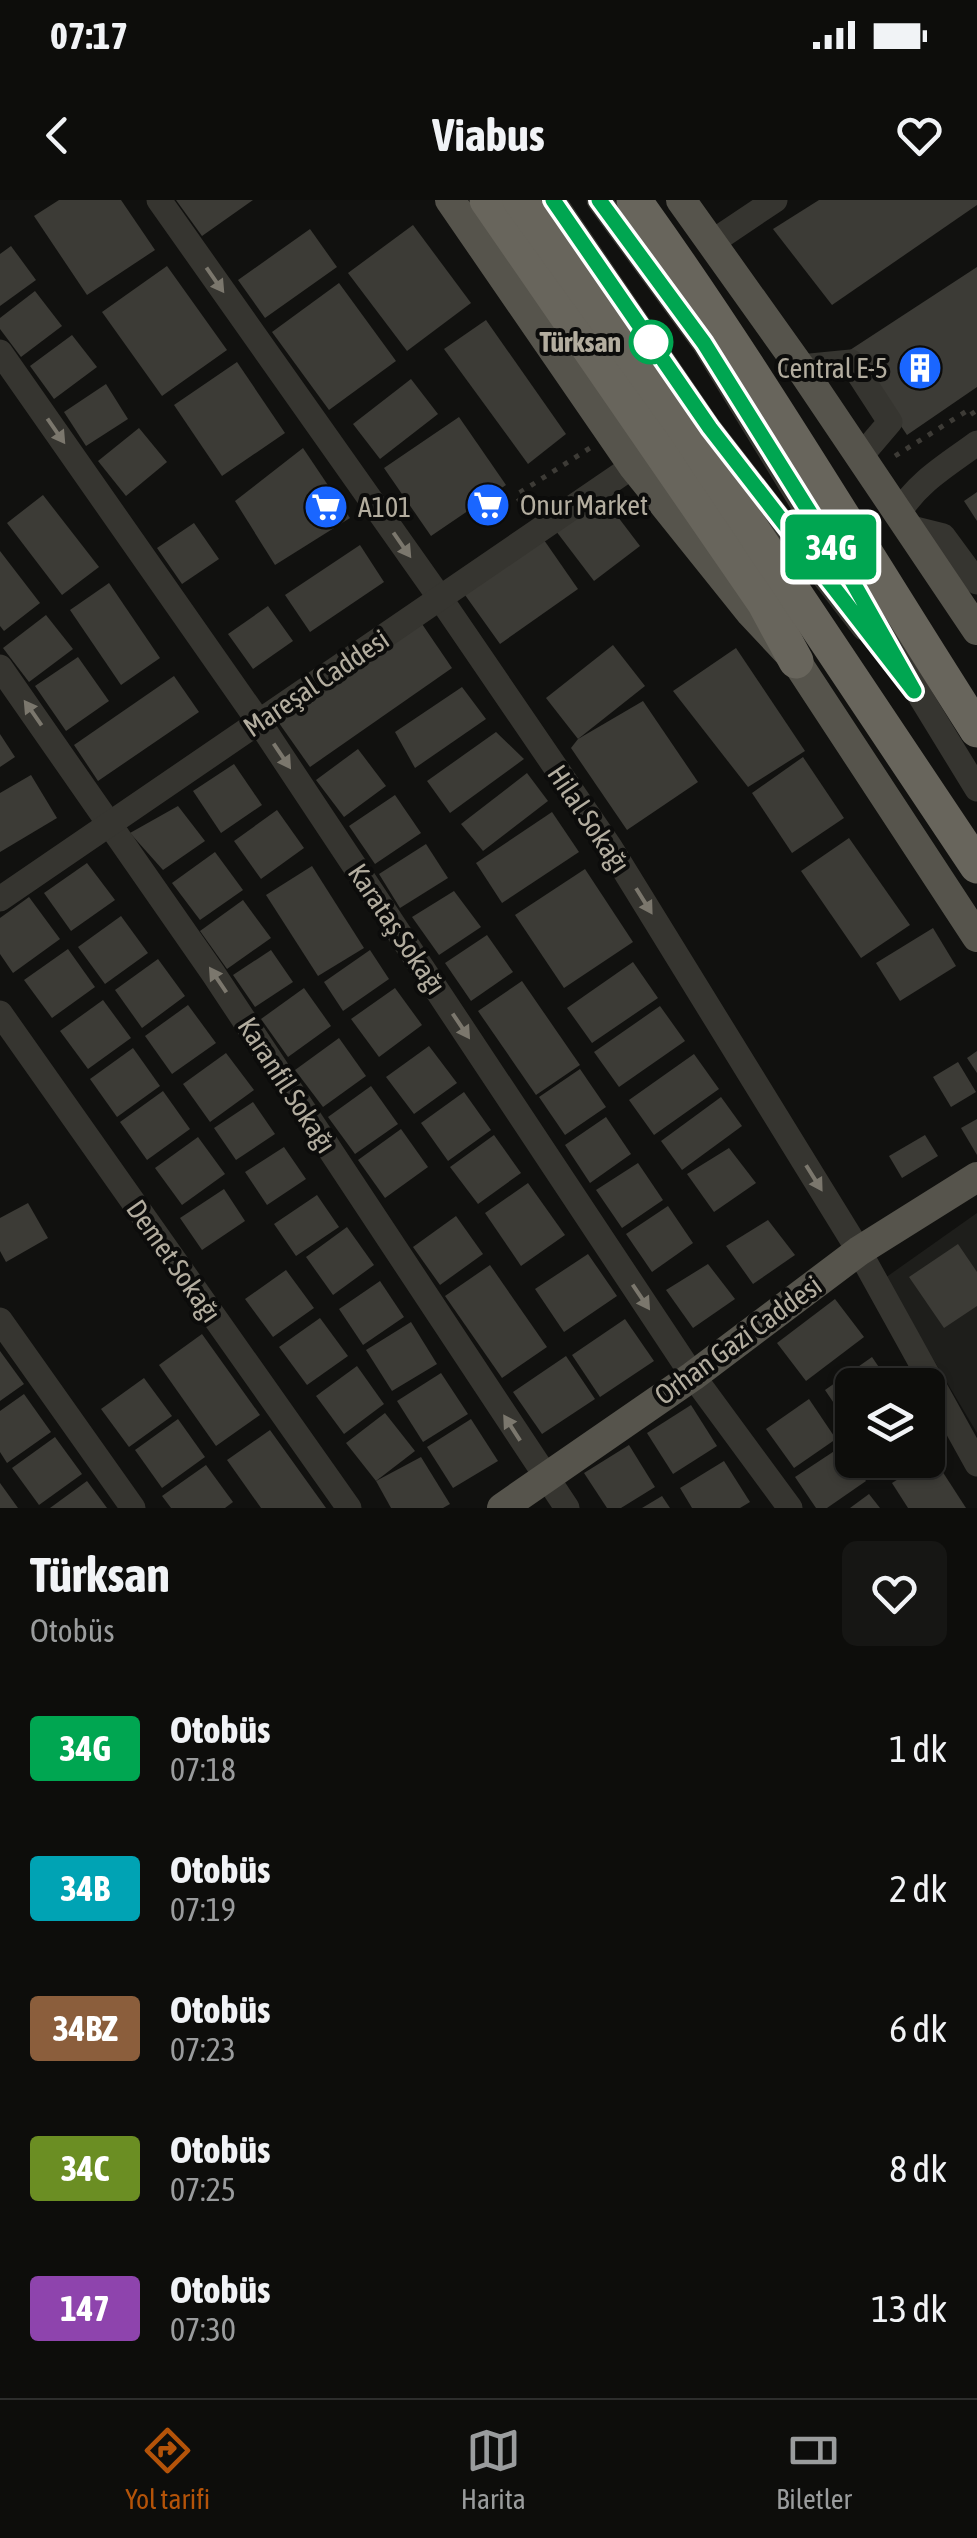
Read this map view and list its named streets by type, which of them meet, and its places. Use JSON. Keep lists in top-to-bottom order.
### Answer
{
  "streets": {
    "main road": ["Orhan Gazi Caddesi"],
    "street": [
      "Mareşal Caddesi",
      "Hilal Sokağı",
      "Karataş Sokağı",
      "Karanfil Sokağı",
      "Demet Sokağı"
    ]
  },
  "crossings": [
    ["Mareşal Caddesi", "Hilal Sokağı"],
    ["Mareşal Caddesi", "Karataş Sokağı"],
    ["Mareşal Caddesi", "Karanfil Sokağı"],
    ["Hilal Sokağı", "Orhan Gazi Caddesi"],
    ["Karataş Sokağı", "Orhan Gazi Caddesi"],
    ["Karanfil Sokağı", "Orhan Gazi Caddesi"]
  ],
  "one_way": ["Hilal Sokağı", "Karataş Sokağı", "Karanfil Sokağı"],
  "places": {
    "other": ["Türksan"],
    "building": ["Central E-5"],
    "supermarket": ["Onur Market", "A101"]
  },
  "lines": ["bus line 34G"],
  "page": {
    "status": "07:17",
    "header": "Viabus",
    "on_map": "34G",
    "heading": ["Türksan", "Otobüs"],
    "list": [
      {
        "mark": "34G",
        "name": "Otobüs",
        "note": "07:18",
        "value": "1 dk"
      },
      {
        "mark": "34B",
        "name": "Otobüs",
        "note": "07:19",
        "value": "2 dk"
      },
      {
        "mark": "34BZ",
        "name": "Otobüs",
        "note": "07:23",
        "value": "6 dk"
      },
      {
        "mark": "34C",
        "name": "Otobüs",
        "note": "07:25",
        "value": "8 dk"
      },
      {
        "mark": "147",
        "name": "Otobüs",
        "note": "07:30",
        "value": "13 dk"
      }
    ],
    "tabs": ["Yol tarifi", "Harita", "Biletler"]
  }
}
